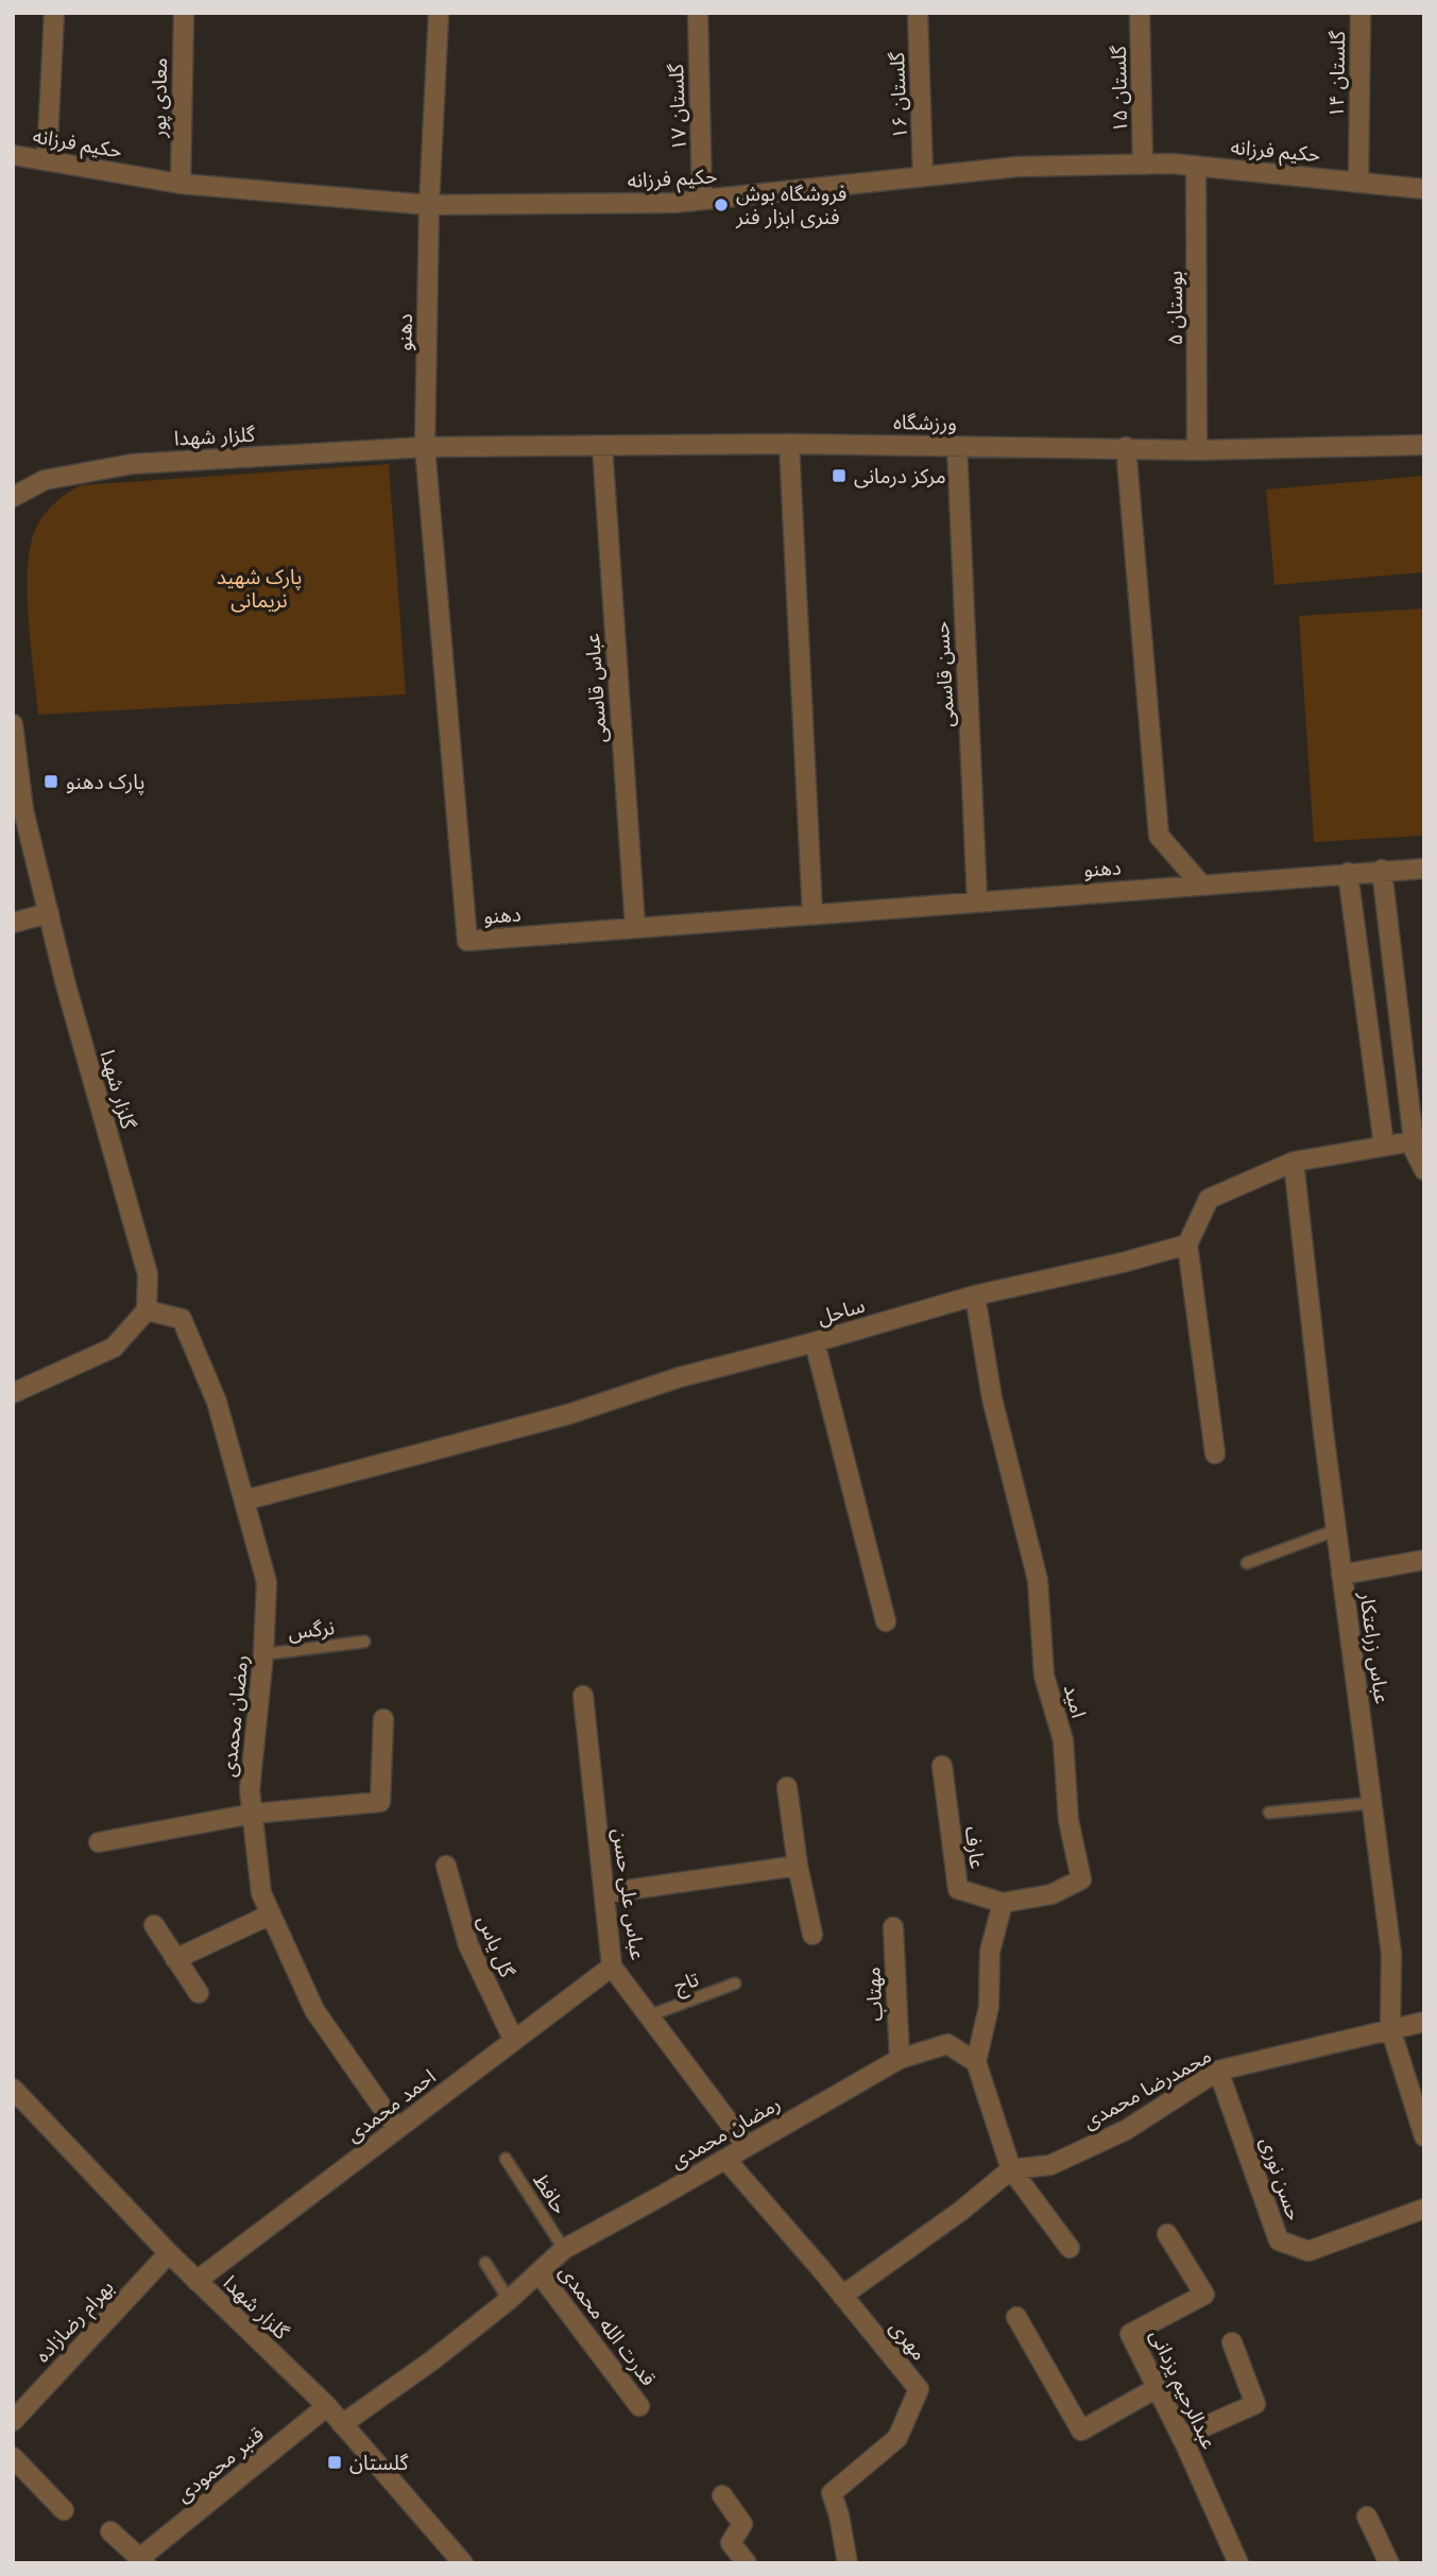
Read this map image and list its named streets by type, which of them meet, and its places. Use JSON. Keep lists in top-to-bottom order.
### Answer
{
  "streets": {
    "street": [
      "گلستان ۱۴",
      "گلستان ۱۵",
      "گلستان ۱۶",
      "معادی پور",
      "گلستان ۱۷",
      "حکیم فرزانه",
      "بوستان ۵",
      "دهنو",
      "ورزشگاه",
      "گلزار شهدا",
      "حسن قاسمی",
      "عباس قاسمی",
      "ساحل",
      "عباس زراعتکار",
      "امید",
      "رمضان محمدی",
      "عارف",
      "عباس علی حسن",
      "گل یاس",
      "مهتاب",
      "محمدرضا محمدی",
      "احمد محمدی",
      "حسن نوری",
      "بهرام رضازاده",
      "قدرت الله محمدی",
      "مهری",
      "عبدالرحیم یزدانی",
      "قنبر محمودی"
    ],
    "lane": ["نرگس", "تاج", "حافظ"]
  },
  "crossings": [
    ["گلستان ۱۴", "حکیم فرزانه"],
    ["گلستان ۱۵", "حکیم فرزانه"],
    ["گلستان ۱۶", "حکیم فرزانه"],
    ["معادی پور", "حکیم فرزانه"],
    ["گلستان ۱۷", "حکیم فرزانه"],
    ["حکیم فرزانه", "بوستان ۵"],
    ["حکیم فرزانه", "دهنو"],
    ["بوستان ۵", "ورزشگاه"],
    ["دهنو", "ورزشگاه"],
    ["دهنو", "گلزار شهدا"],
    ["دهنو", "حسن قاسمی"],
    ["دهنو", "عباس قاسمی"],
    ["ورزشگاه", "گلزار شهدا"],
    ["ورزشگاه", "حسن قاسمی"],
    ["ورزشگاه", "عباس قاسمی"],
    ["گلزار شهدا", "رمضان محمدی"],
    ["گلزار شهدا", "احمد محمدی"],
    ["گلزار شهدا", "بهرام رضازاده"],
    ["گلزار شهدا", "قنبر محمودی"],
    ["ساحل", "امید"],
    ["ساحل", "رمضان محمدی"],
    ["نرگس", "رمضان محمدی"],
    ["عباس زراعتکار", "محمدرضا محمدی"],
    ["امید", "عارف"],
    ["رمضان محمدی", "عباس علی حسن"],
    ["رمضان محمدی", "مهتاب"],
    ["رمضان محمدی", "احمد محمدی"],
    ["رمضان محمدی", "حافظ"],
    ["رمضان محمدی", "قدرت الله محمدی"],
    ["رمضان محمدی", "مهری"],
    ["عباس علی حسن", "تاج"],
    ["عباس علی حسن", "احمد محمدی"],
    ["گل یاس", "احمد محمدی"],
    ["محمدرضا محمدی", "حسن نوری"]
  ],
  "parks": ["پارک شهید نریمانی"],
  "places": {
    "other": ["فروشگاه بوش فنری ابزار فنر"],
    "transit": ["مرکز درمانی", "پارک دهنو", "گلستان"]
  }
}
